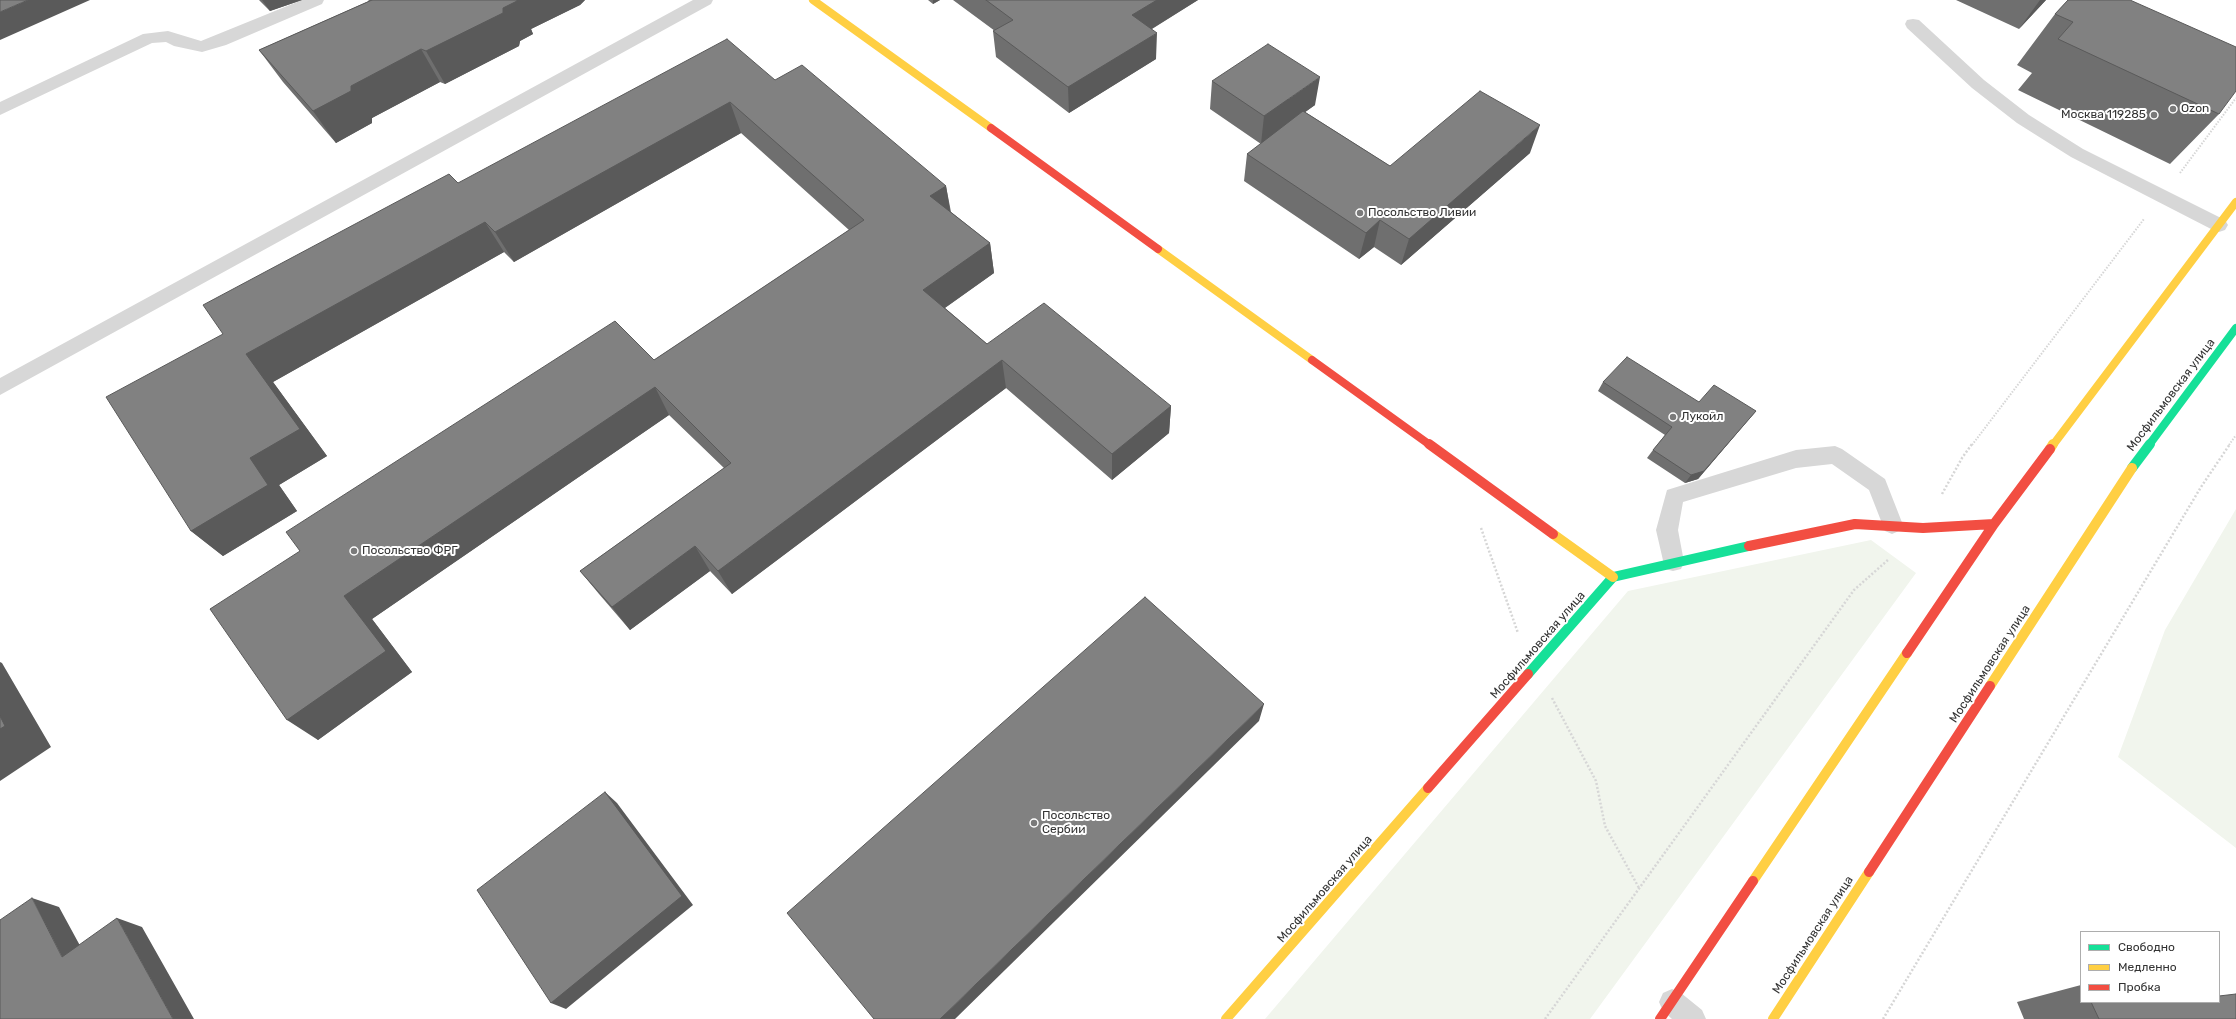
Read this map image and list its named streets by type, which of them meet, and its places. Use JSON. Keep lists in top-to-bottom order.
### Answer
{
  "streets": {
    "main road": ["Мосфильмовская улица"]
  },
  "places": [
    "Ozon",
    "Москва 119285",
    "Посольство Ливии",
    "Лукойл",
    "Посольство ФРГ",
    "Посольство Сербии"
  ],
  "legend": ["Свободно", "Медленно", "Пробка"]
}
